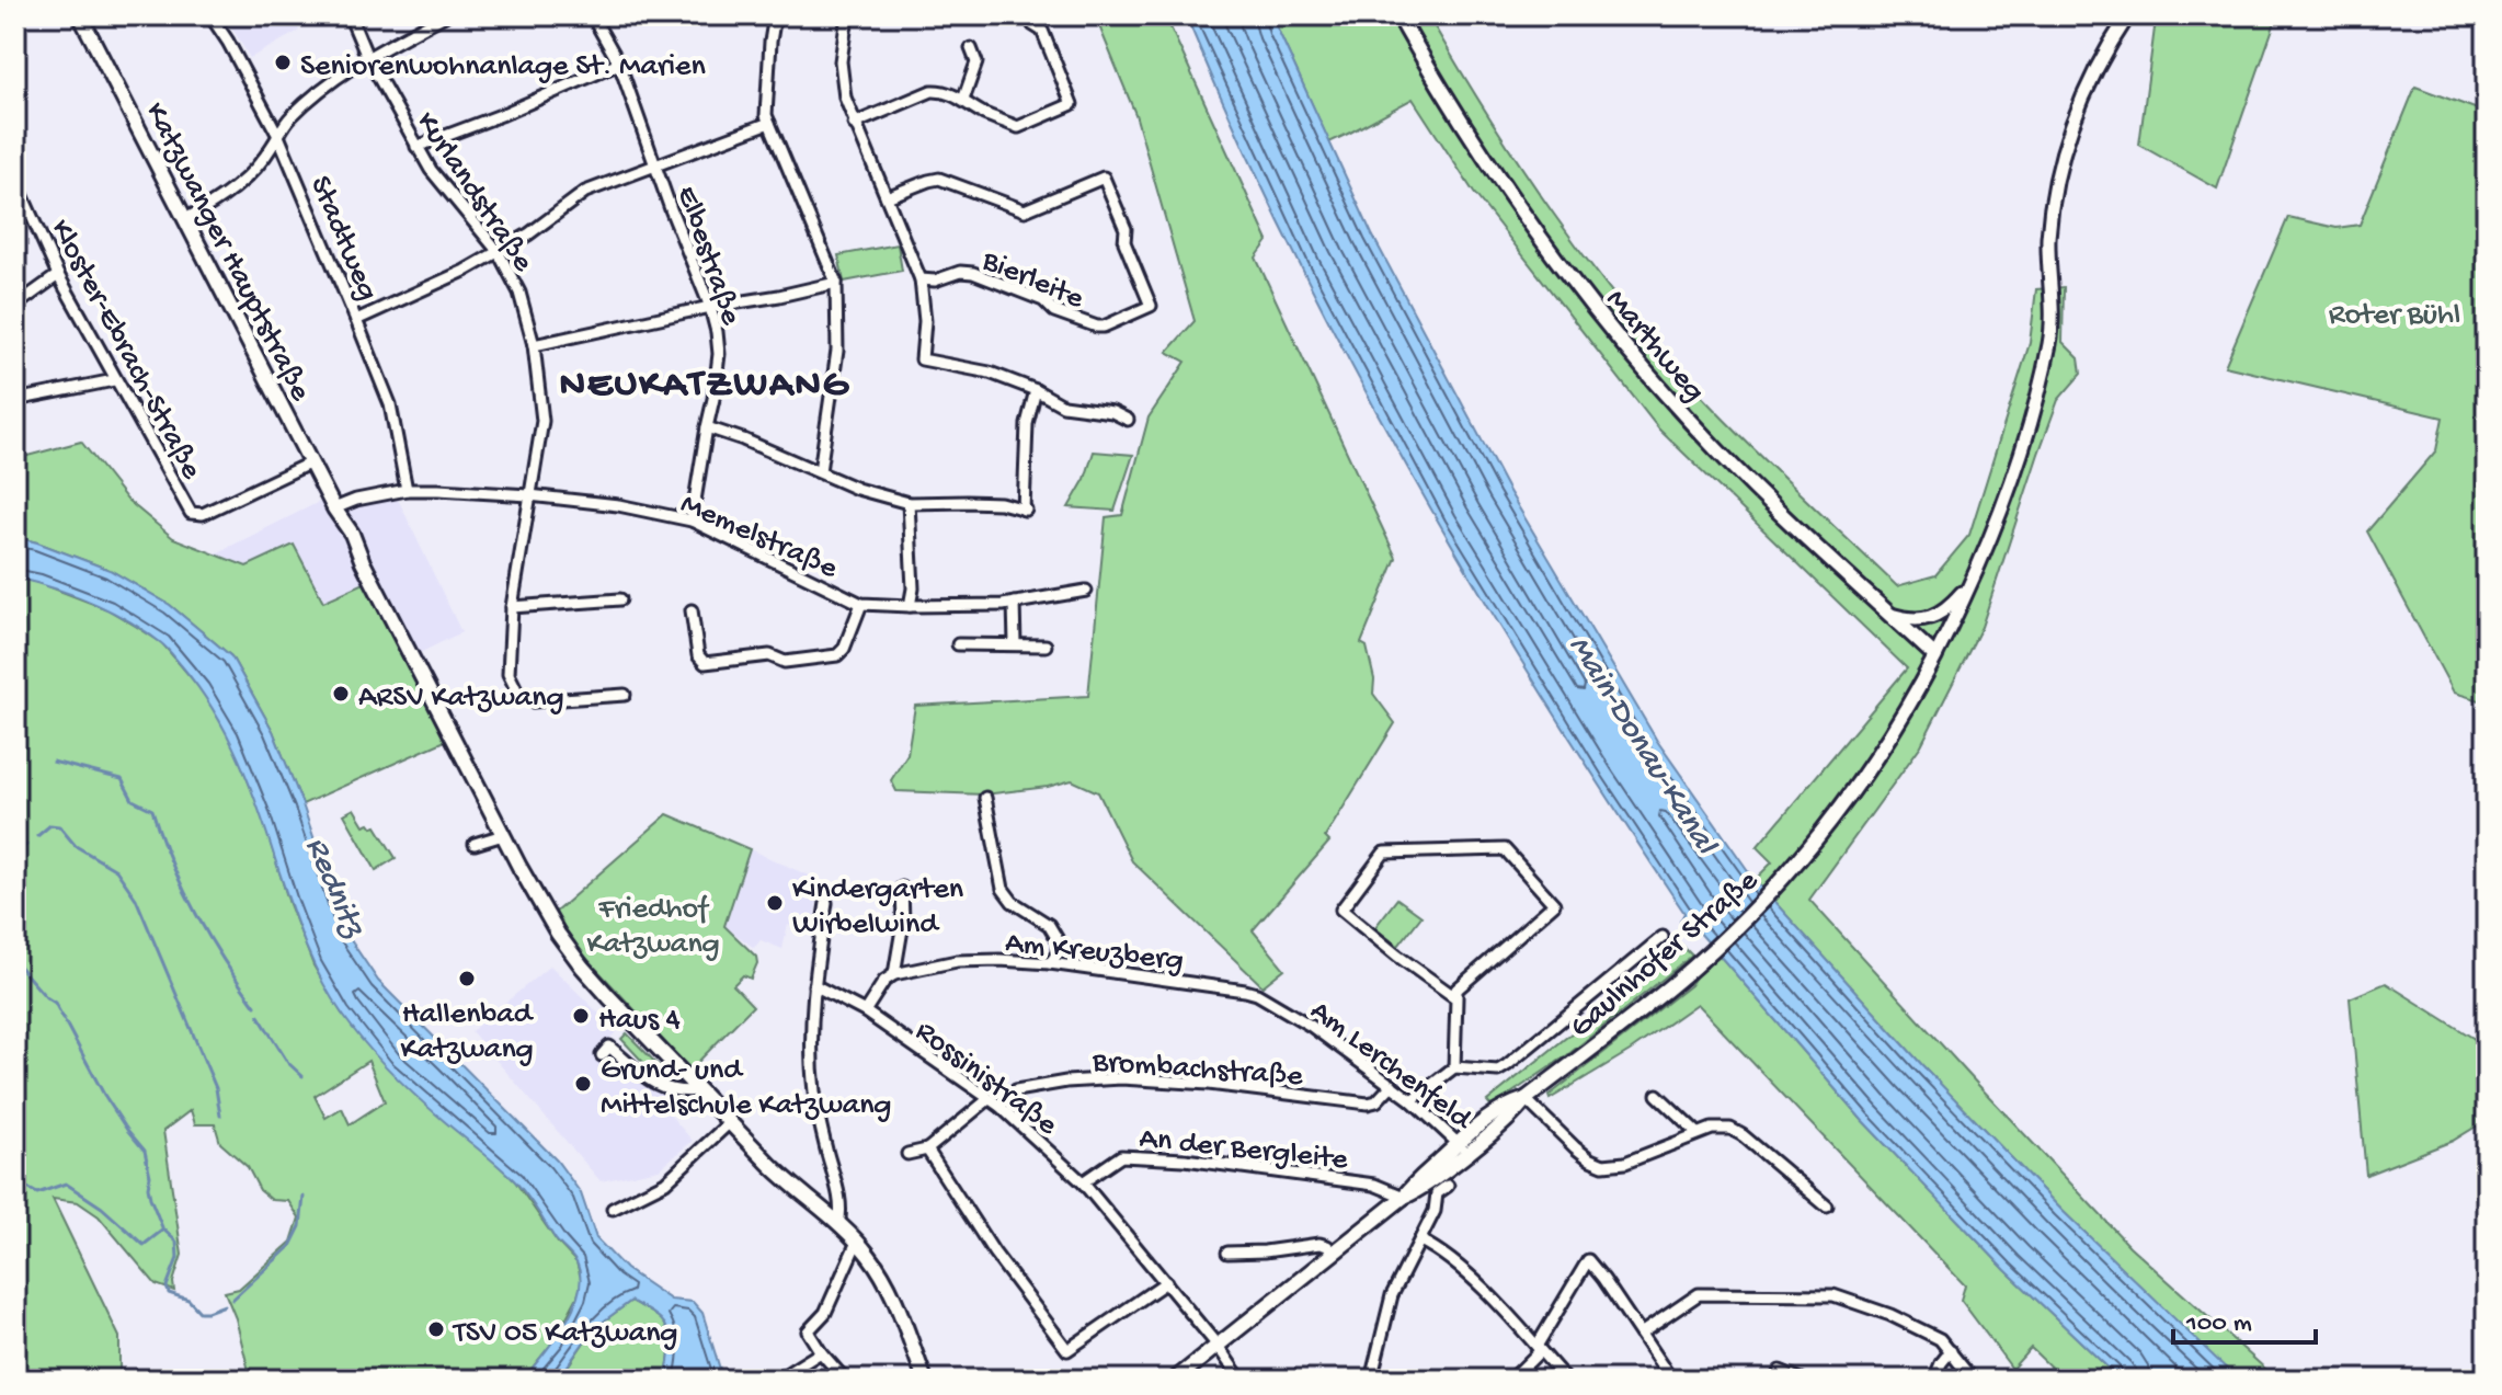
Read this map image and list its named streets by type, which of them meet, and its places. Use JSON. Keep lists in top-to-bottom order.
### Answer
{
  "streets": {
    "main road": ["Katzwanger Hauptstraße", "Marthweg", "Gaulnhofer Straße"],
    "street": [
      "Kurlandstraße",
      "Stadtweg",
      "Elbestraße",
      "Bierleite",
      "Kloster-Ebrach-Straße",
      "Memelstraße",
      "Am Kreuzberg",
      "Am Lerchenfeld",
      "Brombachstraße",
      "Rossinistraße",
      "An der Bergleite"
    ]
  },
  "crossings": [
    ["Kurlandstraße", "Memelstraße"],
    ["Stadtweg", "Memelstraße"],
    ["Katzwanger Hauptstraße", "Kloster-Ebrach-Straße"],
    ["Katzwanger Hauptstraße", "Memelstraße"],
    ["Elbestraße", "Memelstraße"],
    ["Marthweg", "Gaulnhofer Straße"],
    ["Am Kreuzberg", "Am Lerchenfeld"],
    ["Gaulnhofer Straße", "Am Lerchenfeld"],
    ["Gaulnhofer Straße", "Rossinistraße"],
    ["Gaulnhofer Straße", "An der Bergleite"],
    ["Am Lerchenfeld", "Brombachstraße"],
    ["Brombachstraße", "Rossinistraße"],
    ["Rossinistraße", "An der Bergleite"]
  ],
  "districts": ["NEUKATZWANG"],
  "water": ["Main-Donau-Kanal", "Rednitz"],
  "parks": ["Roter Bühl", "Friedhof Katzwang"],
  "places": [
    "Seniorenwohnanlage St. Marien",
    "ARSV Katzwang",
    "Kindergarten Wirbelwind",
    "Hallenbad Katzwang",
    "Haus 4",
    "Grund- und Mittelschule Katzwang",
    "TSV 05 Katzwang"
  ],
  "scale_bar": "100 m"
}
